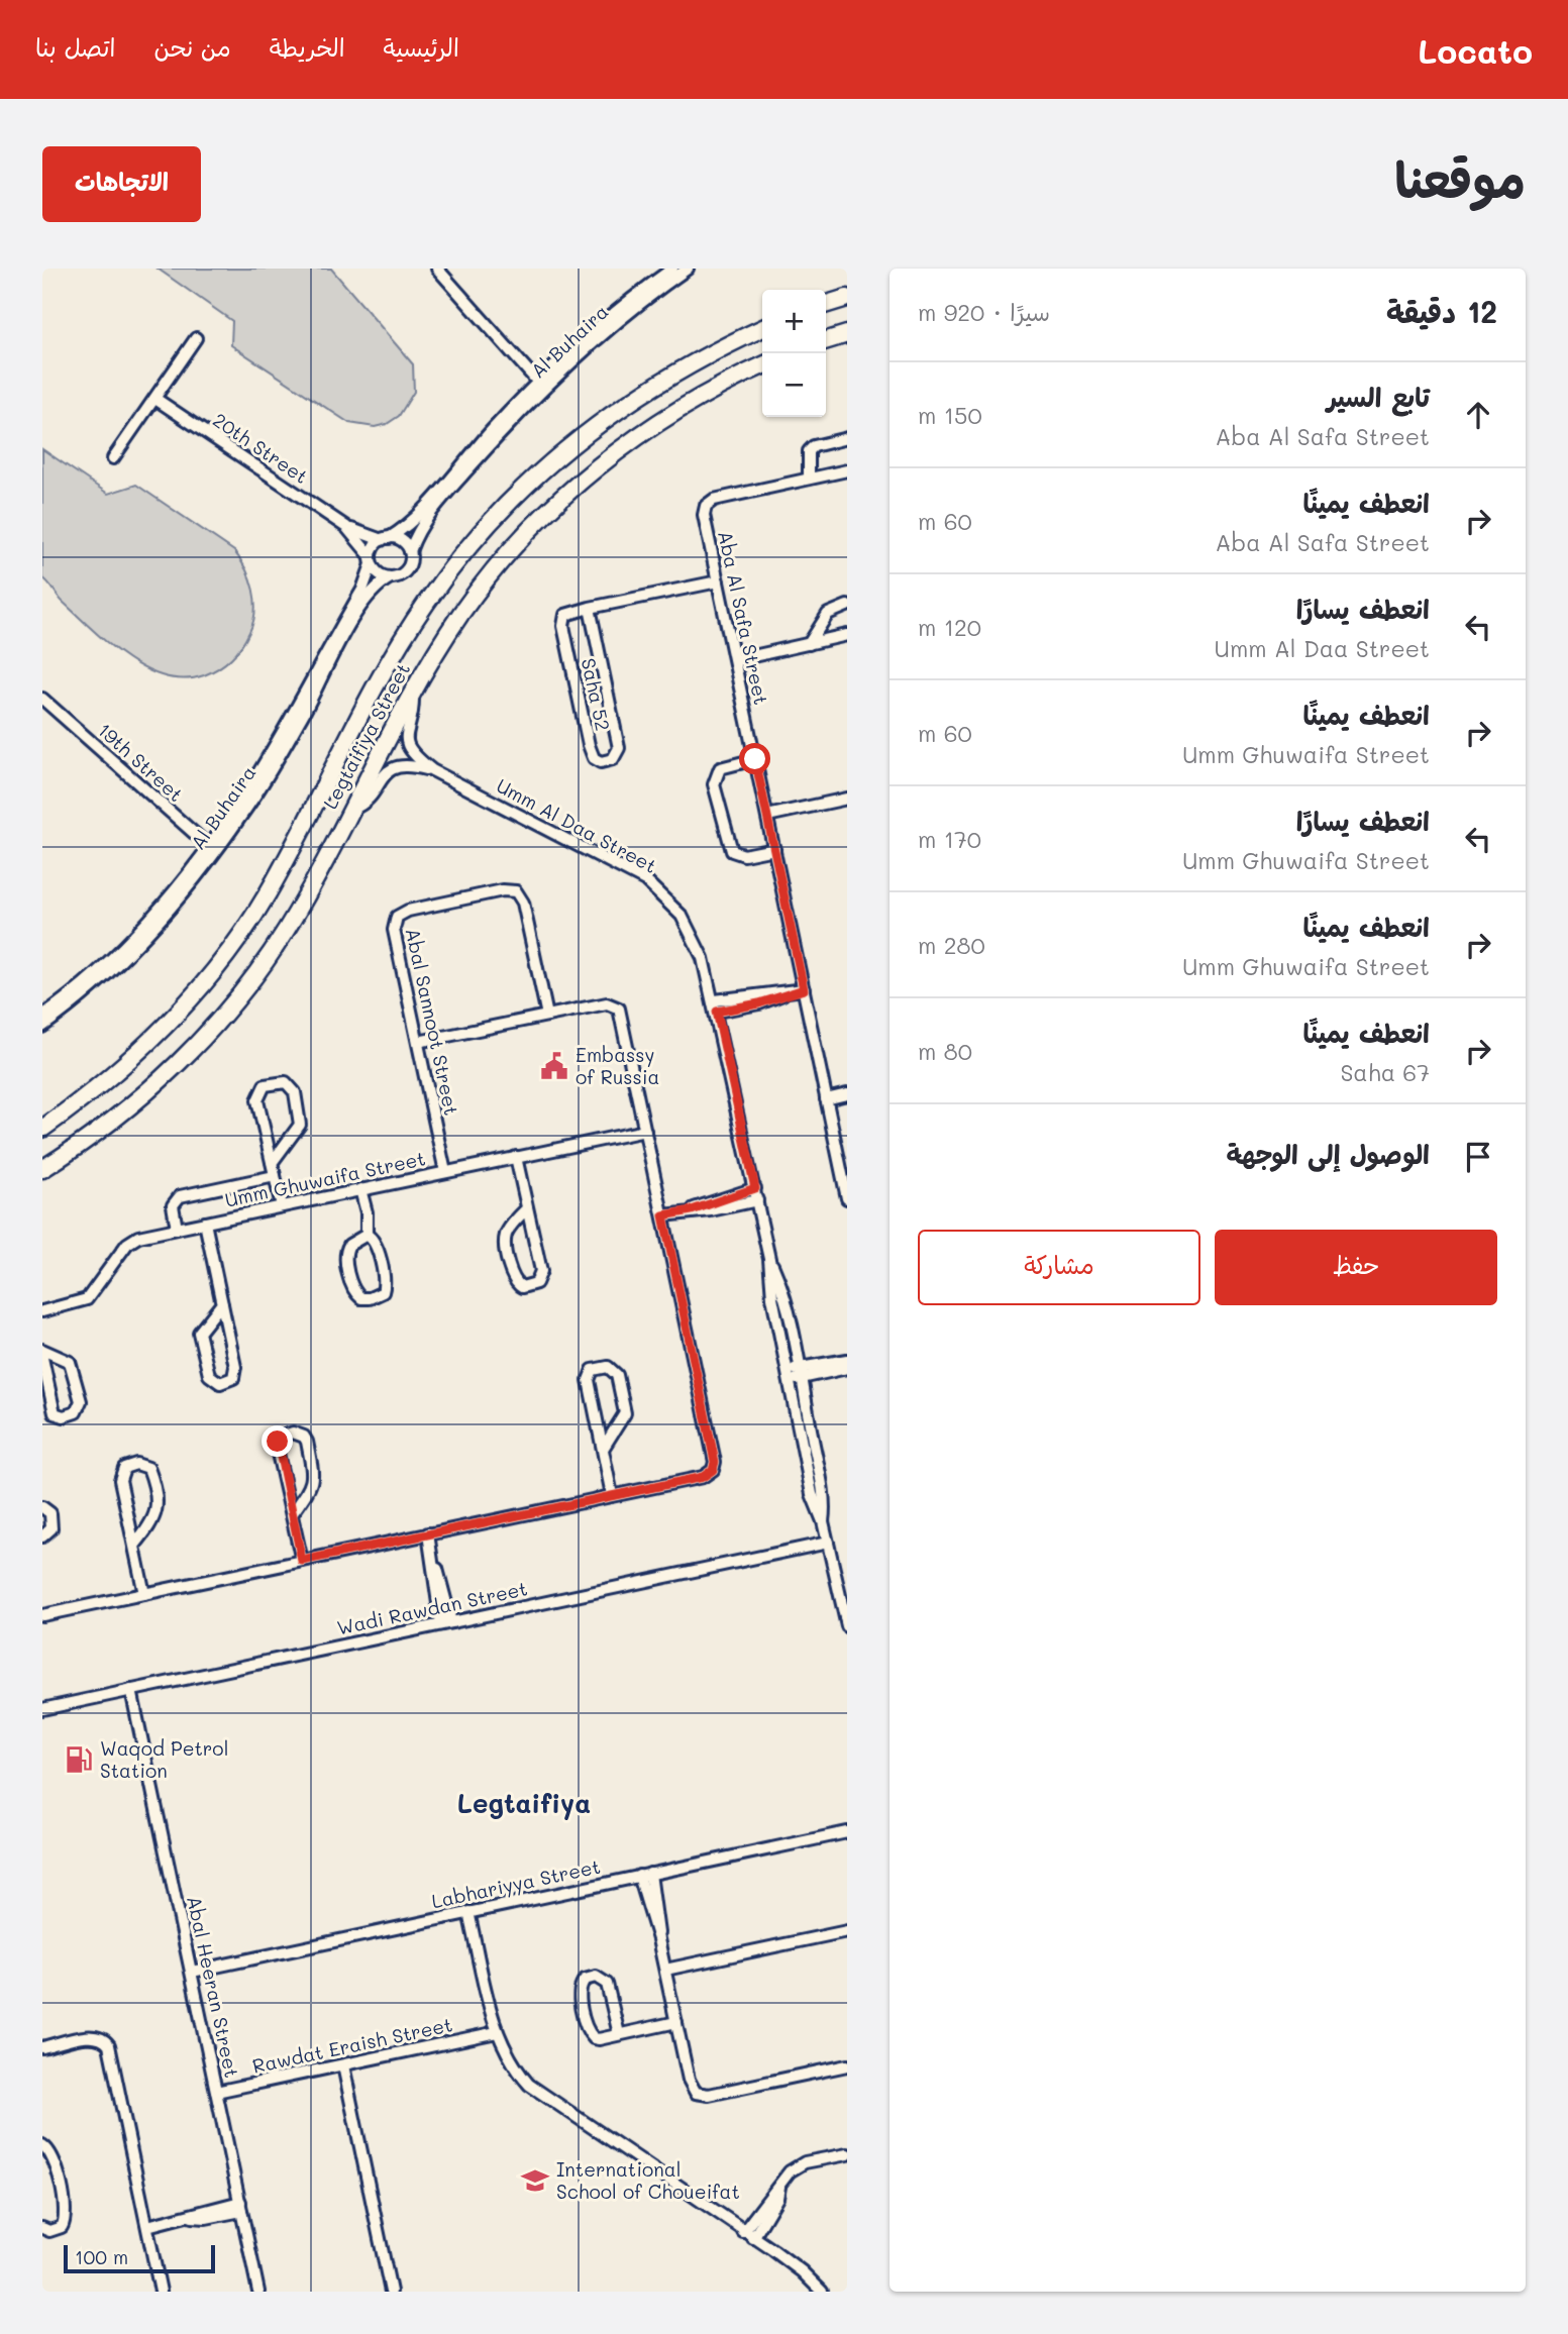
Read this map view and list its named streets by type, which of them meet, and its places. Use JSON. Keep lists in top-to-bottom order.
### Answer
{
  "streets": {
    "street": [
      "Al Buhaira",
      "20th Street",
      "Aba Al Safa Street",
      "Saha 52",
      "Legtaifiya Street",
      "19th Street",
      "Umm Al Daa Street",
      "Abal Sannoot Street",
      "Umm Ghuwaifa Street",
      "Wadi Rawdan Street",
      "Labhariyya Street",
      "Abal Heeran Street",
      "Rawdat Eraish Street"
    ]
  },
  "crossings": [
    ["Al Buhaira", "20th Street"],
    ["Al Buhaira", "19th Street"],
    ["Aba Al Safa Street", "Saha 52"],
    ["Legtaifiya Street", "Umm Al Daa Street"],
    ["Umm Al Daa Street", "Wadi Rawdan Street"],
    ["Abal Sannoot Street", "Umm Ghuwaifa Street"],
    ["Wadi Rawdan Street", "Abal Heeran Street"],
    ["Labhariyya Street", "Abal Heeran Street"],
    ["Abal Heeran Street", "Rawdat Eraish Street"]
  ],
  "districts": ["Legtaifiya"],
  "places": {
    "public building": ["Embassy of Russia"],
    "fuel station": ["Waqod Petrol Station"],
    "school or university": ["International School of Choueifat"]
  },
  "scale_bar": "100 m",
  "page": {
    "header": "Locato",
    "nav": [
      "الرئيسية",
      "الخريطة",
      "من نحن",
      "اتصل بنا"
    ],
    "title": "موقعنا",
    "buttons": [
      "الاتجاهات",
      ["حفظ", "مشاركة"]
    ],
    "heading": ["12 دقيقة", "سيرًا · 920 m"],
    "map_buttons": ["+", "−"],
    "list": [
      ["تابع السير", "Aba Al Safa Street", "150 m"],
      ["انعطف يمينًا", "Aba Al Safa Street", "60 m"],
      ["انعطف يسارًا", "Umm Al Daa Street", "120 m"],
      ["انعطف يمينًا", "Umm Ghuwaifa Street", "60 m"],
      ["انعطف يسارًا", "Umm Ghuwaifa Street", "170 m"],
      ["انعطف يمينًا", "Umm Ghuwaifa Street", "280 m"],
      ["انعطف يمينًا", "Saha 67", "80 m"],
      "الوصول إلى الوجهة"
    ],
    "scale": "100 m"
  }
}
